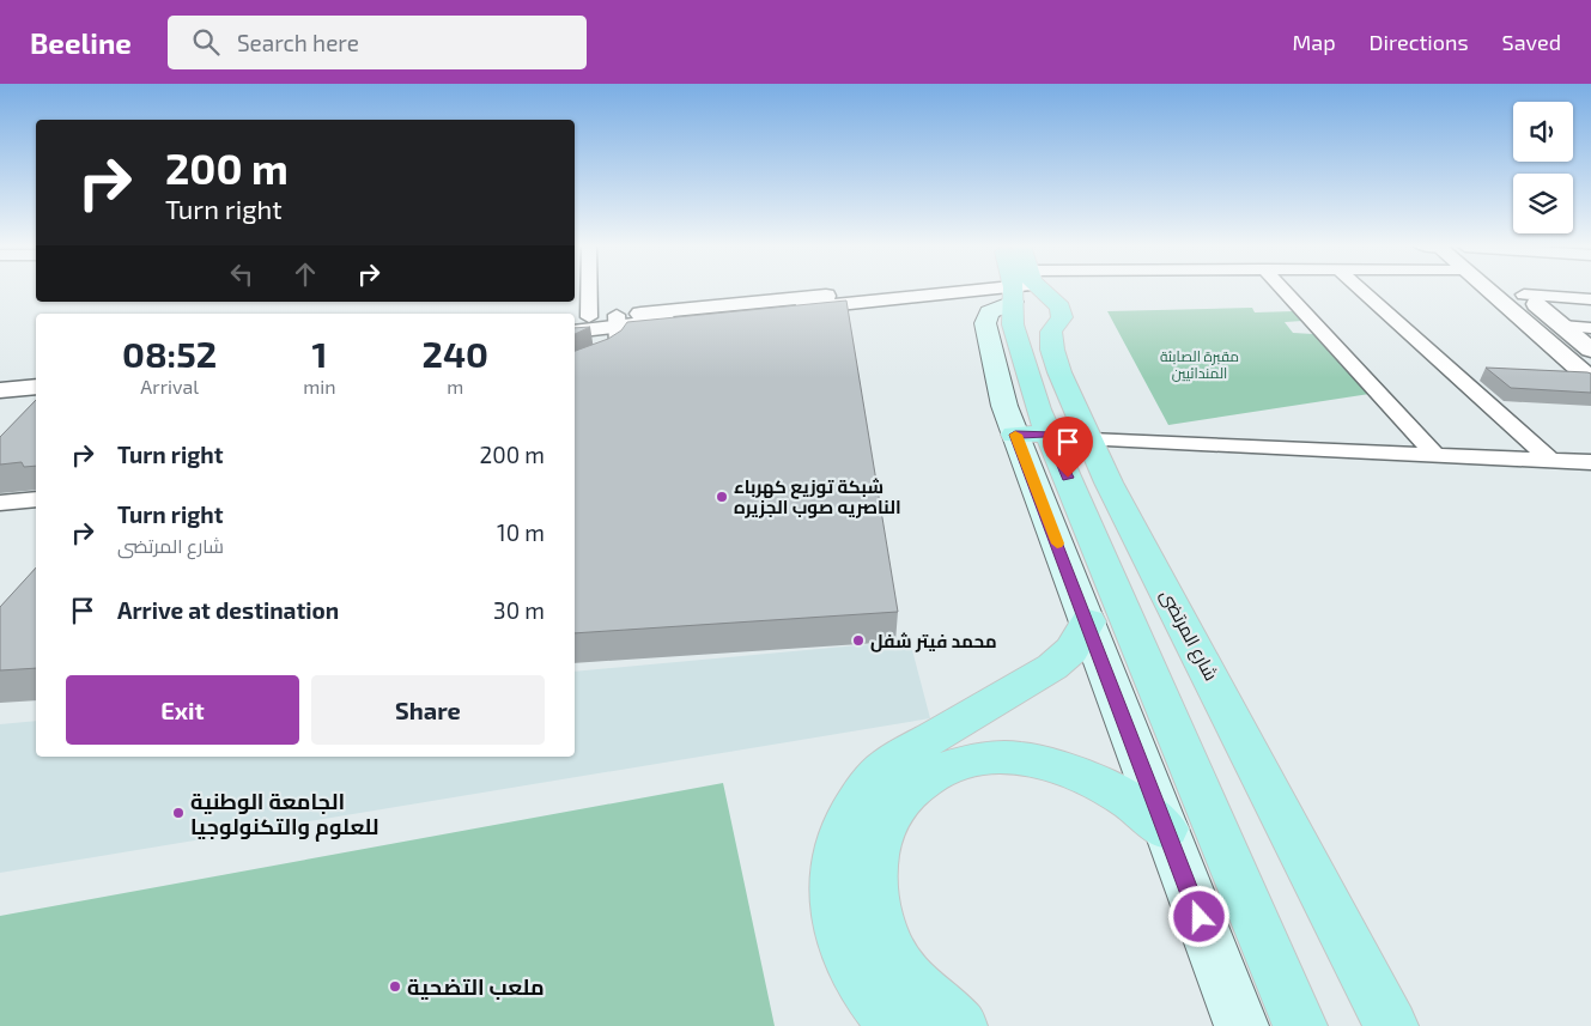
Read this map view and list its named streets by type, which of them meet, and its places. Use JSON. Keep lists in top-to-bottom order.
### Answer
{
  "streets": {
    "main road": ["شارع المرتضى"]
  },
  "parks": ["مقبرة الصابئة المندائيين"],
  "places": [
    "شبكة توزيع كهرباء الناصريه صوب الجزيره",
    "محمد فيتر شفل",
    "الجامعة الوطنية للعلوم والتكنولوجيا",
    "ملعب التضحية"
  ],
  "page": {
    "header": "Beeline",
    "search": "Search here",
    "nav": ["Map", "Directions", "Saved"],
    "turn": ["200 m", "Turn right"],
    "eta": [
      "08:52",
      "Arrival",
      "1",
      "min",
      "240",
      "m"
    ],
    "list": [
      {
        "name": "Turn right",
        "value": "200 m"
      },
      {
        "name": "Turn right",
        "note": "شارع المرتضى",
        "value": "10 m"
      },
      {
        "name": "Arrive at destination",
        "value": "30 m"
      }
    ],
    "buttons": ["Exit", "Share"]
  }
}
